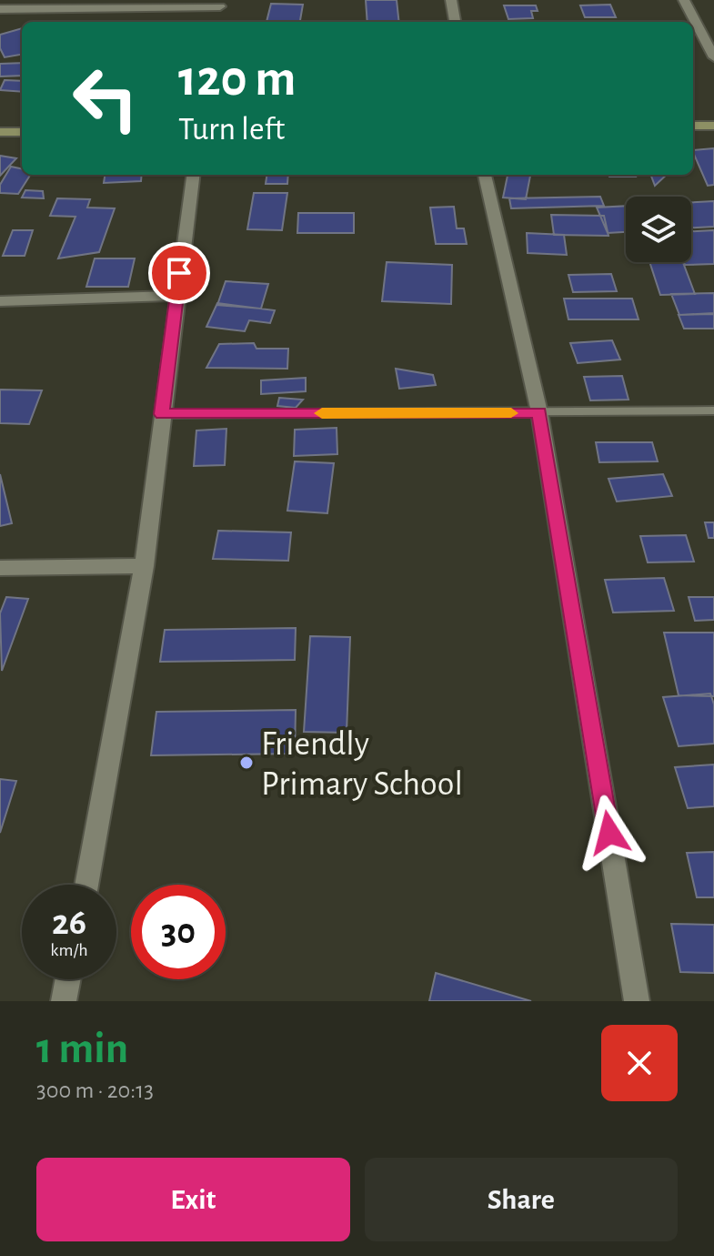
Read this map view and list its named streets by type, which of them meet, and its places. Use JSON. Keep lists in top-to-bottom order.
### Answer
{
  "places": ["Friendly Primary School"],
  "page": {
    "turn": ["120 m", "Turn left"],
    "speed": "26 km/h",
    "limit": "30",
    "heading": ["1 min", "300 m · 20:13"],
    "buttons": ["Exit", "Share"]
  }
}
